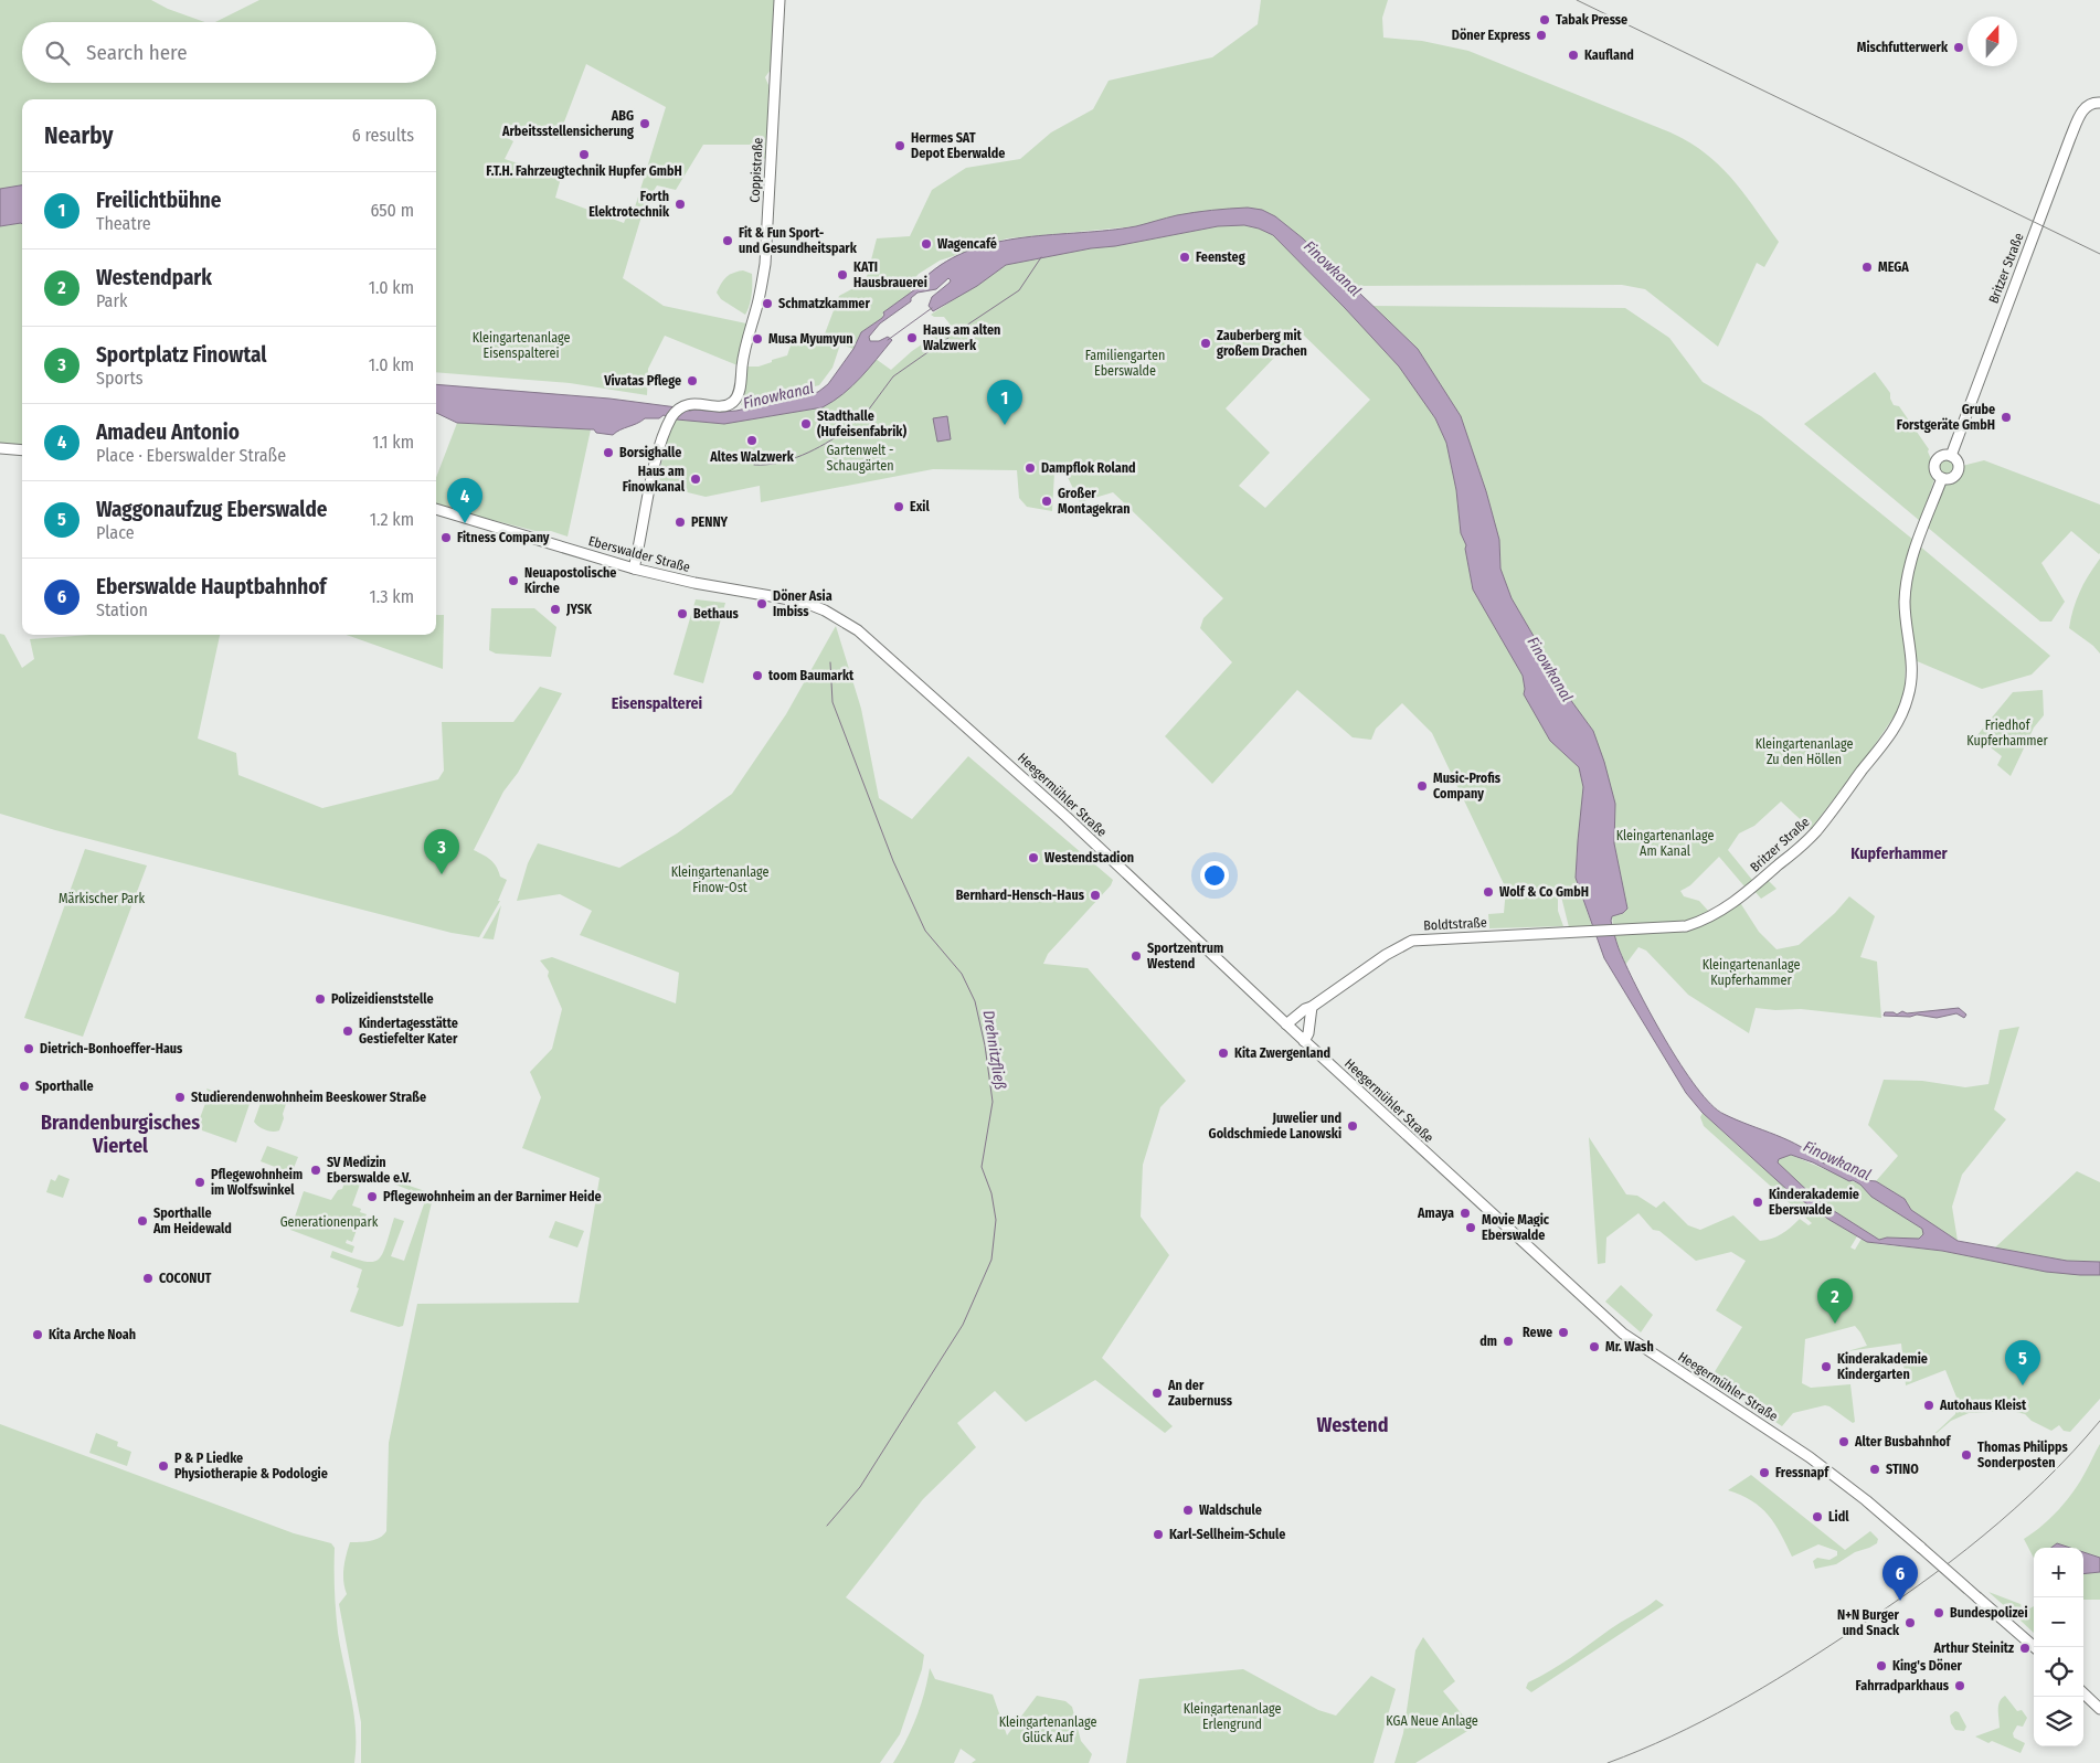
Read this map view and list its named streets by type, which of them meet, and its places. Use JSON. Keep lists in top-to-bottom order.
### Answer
{
  "streets": {
    "main road": [
      "Coppistraße",
      "Britzer Straße",
      "Eberswalder Straße",
      "Heegermühler Straße",
      "Boldtstraße"
    ]
  },
  "crossings": [
    ["Coppistraße", "Eberswalder Straße"],
    ["Britzer Straße", "Boldtstraße"],
    ["Eberswalder Straße", "Heegermühler Straße"],
    ["Heegermühler Straße", "Boldtstraße"]
  ],
  "districts": [
    "Eisenspalterei",
    "Kupferhammer",
    "Brandenburgisches Viertel",
    "Westend"
  ],
  "water": ["Finowkanal", "Drehnitzfließ"],
  "parks": [
    "Kleingartenanlage Eisenspalterei",
    "Familiengarten Eberswalde",
    "Gartenwelt - Schaugärten",
    "Friedhof Kupferhammer",
    "Kleingartenanlage Zu den Höllen",
    "Kleingartenanlage Am Kanal",
    "Kleingartenanlage Finow-Ost",
    "Märkischer Park",
    "Kleingartenanlage Kupferhammer",
    "Generationenpark",
    "Kleingartenanlage Erlengrund",
    "KGA Neue Anlage",
    "Kleingartenanlage Glück Auf"
  ],
  "places": [
    "Tabak Presse",
    "Döner Express",
    "Mischfutterwerk",
    "Kaufland",
    "ABG Arbeitsstellensicherung",
    "Hermes SAT Depot Eberwalde",
    "F.T.H. Fahrzeugtechnik Hupfer GmbH",
    "Forth Elektrotechnik",
    "Fit & Fun Sport- und Gesundheitspark",
    "Wagencafé",
    "Feensteg",
    "MEGA",
    "KATI Hausbrauerei",
    "Schmatzkammer",
    "Haus am alten Walzwerk",
    "Musa Myumyun",
    "Zauberberg mit großem Drachen",
    "Vivatas Pflege",
    "Grube Forstgeräte GmbH",
    "Stadthalle (Hufeisenfabrik)",
    "Altes Walzwerk",
    "Borsighalle",
    "Dampflok Roland",
    "Haus am Finowkanal",
    "Großer Montagekran",
    "Exil",
    "PENNY",
    "Fitness Company",
    "Neuapostolische Kirche",
    "Döner Asia Imbiss",
    "JYSK",
    "Bethaus",
    "toom Baumarkt",
    "Music-Profis Company",
    "Westendstadion",
    "Wolf & Co GmbH",
    "Bernhard-Hensch-Haus",
    "Sportzentrum Westend",
    "Polizeidienststelle",
    "Kindertagesstätte Gestiefelter Kater",
    "Dietrich-Bonhoeffer-Haus",
    "Kita Zwergenland",
    "Sporthalle",
    "Studierendenwohnheim Beeskower Straße",
    "Juwelier und Goldschmiede Lanowski",
    "SV Medizin Eberswalde e.V.",
    "Pflegewohnheim im Wolfswinkel",
    "Pflegewohnheim an der Barnimer Heide",
    "Kinderakademie Eberswalde",
    "Amaya",
    "Sporthalle Am Heidewald",
    "Movie Magic Eberswalde",
    "COCONUT",
    "Rewe",
    "Kita Arche Noah",
    "dm",
    "Mr. Wash",
    "Kinderakademie Kindergarten",
    "An der Zaubernuss",
    "Autohaus Kleist",
    "Alter Busbahnhof",
    "Thomas Philipps Sonderposten",
    "P & P Liedke Physiotherapie & Podologie",
    "STINO",
    "Fressnapf",
    "Waldschule",
    "Lidl",
    "Karl-Sellheim-Schule",
    "Bundespolizei",
    "N+N Burger und Snack",
    "Arthur Steinitz",
    "King's Döner",
    "Fahrradparkhaus"
  ],
  "north": "top",
  "page": {
    "search": "Search here",
    "heading": ["Nearby", "6 results"],
    "list": [
      {
        "mark": "1",
        "name": "Freilichtbühne",
        "note": "Theatre",
        "value": "650 m"
      },
      {
        "mark": "2",
        "name": "Westendpark",
        "note": "Park",
        "value": "1.0 km"
      },
      {
        "mark": "3",
        "name": "Sportplatz Finowtal",
        "note": "Sports",
        "value": "1.0 km"
      },
      {
        "mark": "4",
        "name": "Amadeu Antonio",
        "note": "Place · Eberswalder Straße",
        "value": "1.1 km"
      },
      {
        "mark": "5",
        "name": "Waggonaufzug Eberswalde",
        "note": "Place",
        "value": "1.2 km"
      },
      {
        "mark": "6",
        "name": "Eberswalde Hauptbahnhof",
        "note": "Station",
        "value": "1.3 km"
      }
    ],
    "pins": [
      "1",
      "4",
      "3",
      "2",
      "5",
      "6"
    ],
    "map_buttons": ["+", "−"]
  }
}
